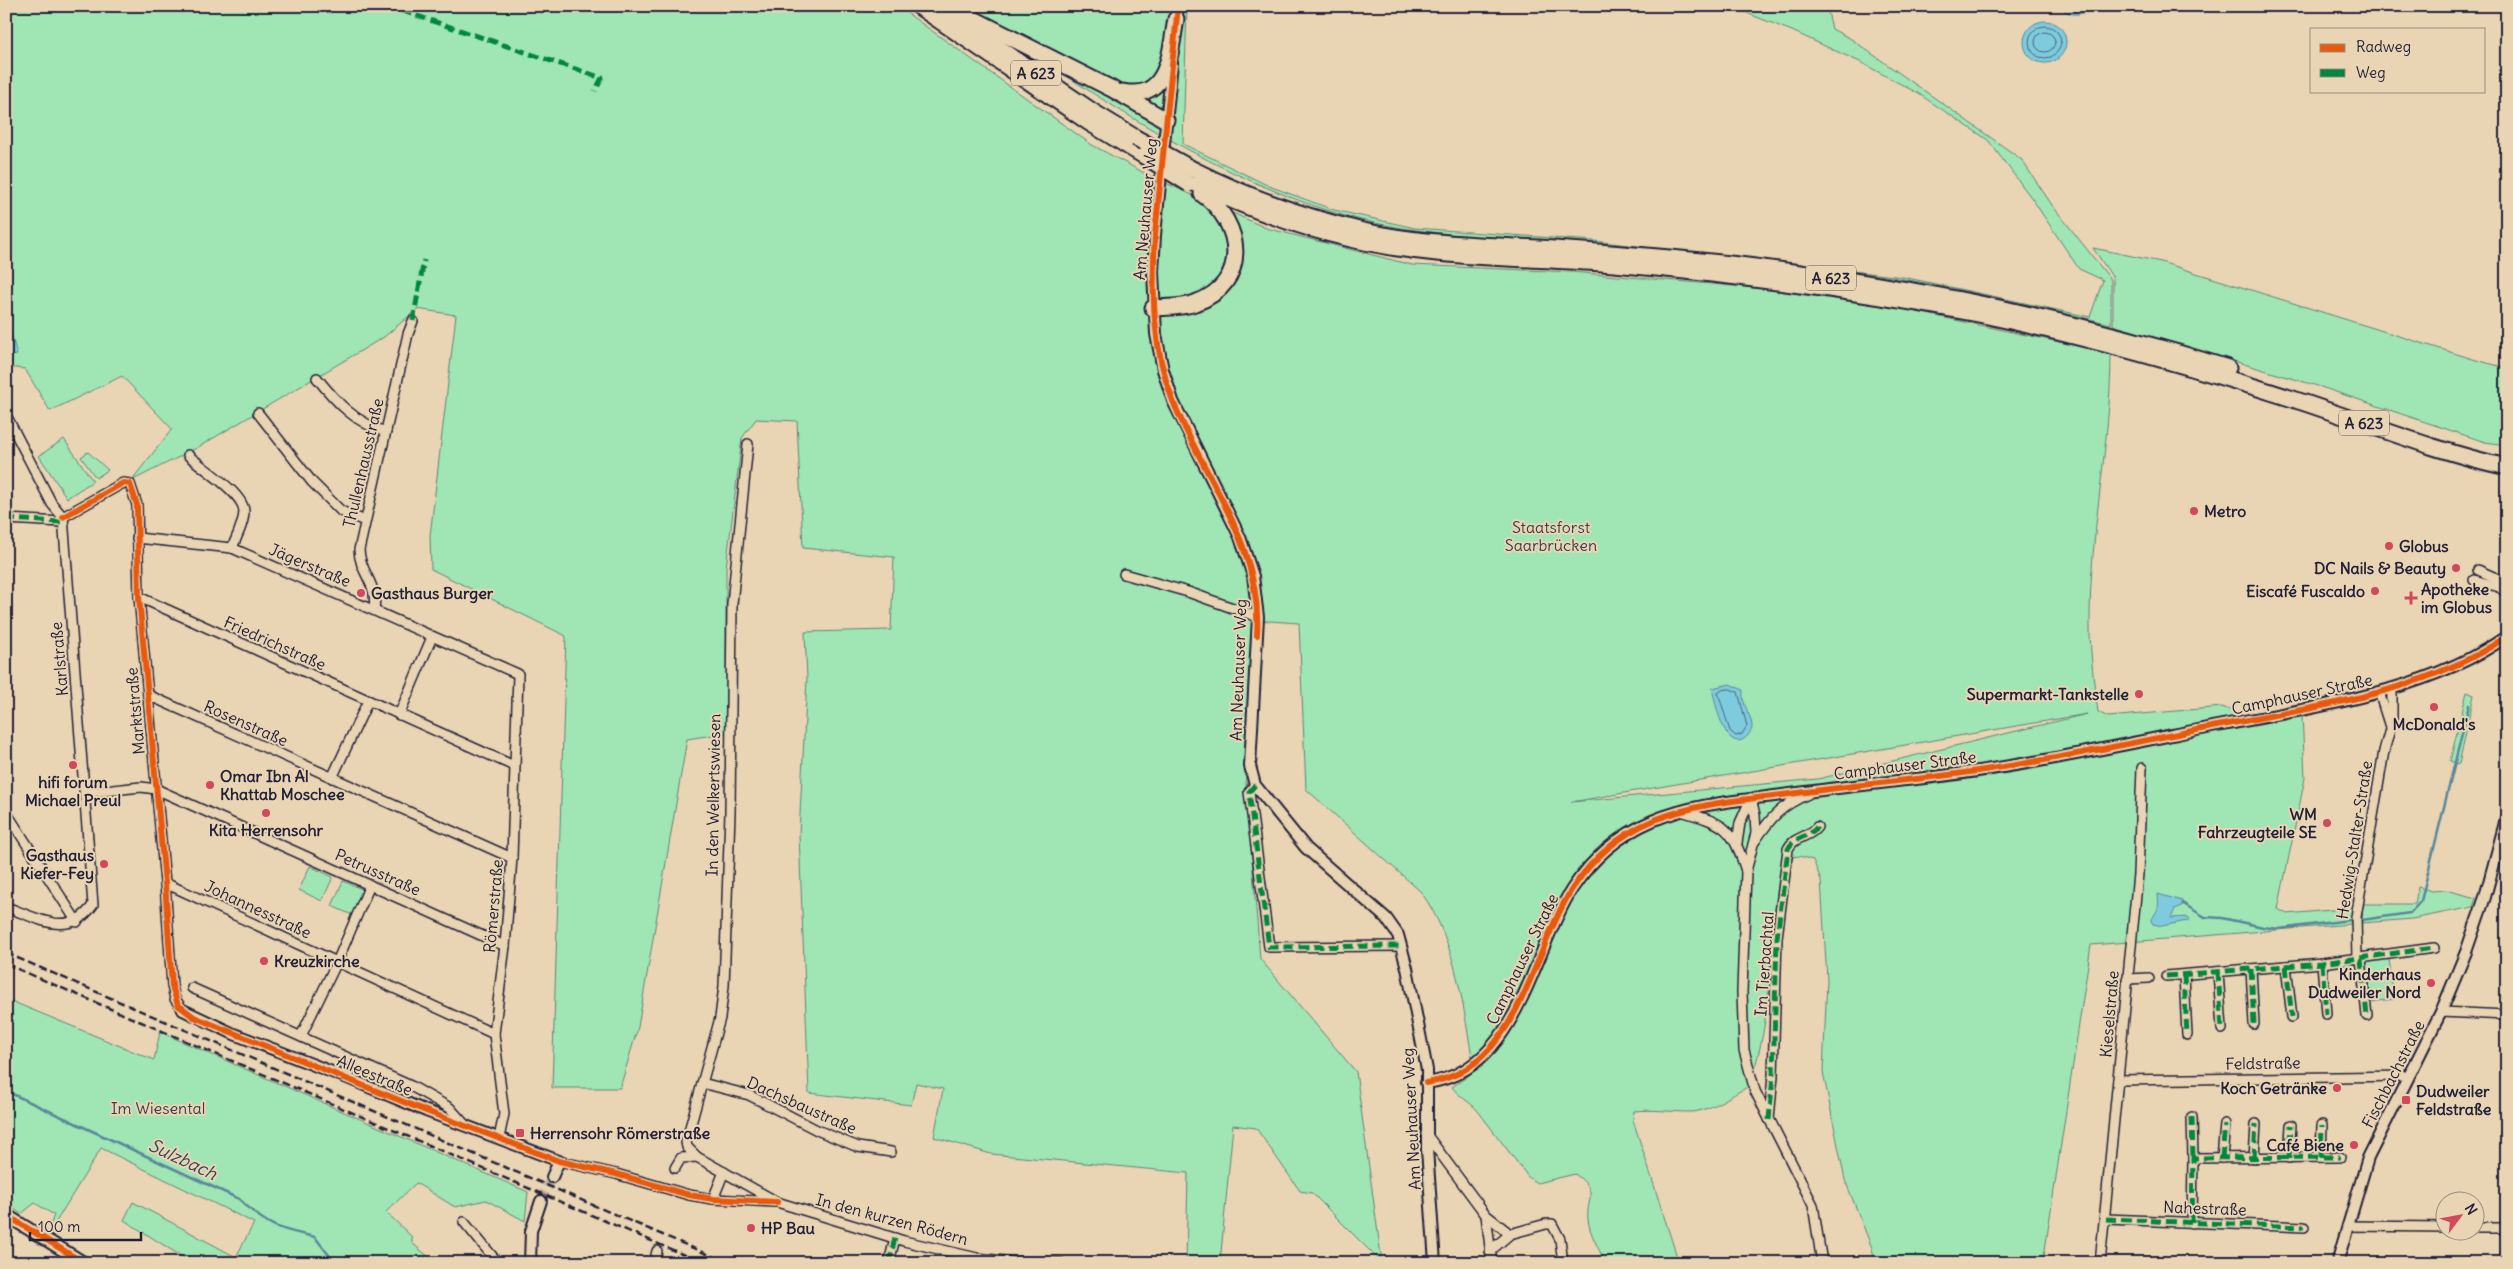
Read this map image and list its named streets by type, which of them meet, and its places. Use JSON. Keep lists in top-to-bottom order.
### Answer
{
  "streets": {
    "highway": ["A 623"],
    "street": [
      "Am Neuhauser Weg",
      "Thullenhausstraße",
      "Jägerstraße",
      "Friedrichstraße",
      "Karlstraße",
      "Camphauser Straße",
      "Marktstraße",
      "Rosenstraße",
      "In den Welkertswiesen",
      "Hedwig-Stalter-Straße",
      "Petrusstraße",
      "Römerstraße",
      "Johannesstraße",
      "Im Tierbachtal",
      "Kieselstraße",
      "Feldstraße",
      "Fischbachstraße",
      "Alleestraße",
      "Dachsbaustraße",
      "Nahestraße",
      "In den kurzen Rödern"
    ]
  },
  "crossings": [
    ["Am Neuhauser Weg", "Camphauser Straße"],
    ["Thullenhausstraße", "Jägerstraße"],
    ["Jägerstraße", "Marktstraße"],
    ["Jägerstraße", "Römerstraße"],
    ["Friedrichstraße", "Marktstraße"],
    ["Friedrichstraße", "Römerstraße"],
    ["Karlstraße", "Marktstraße"],
    ["Camphauser Straße", "Hedwig-Stalter-Straße"],
    ["Camphauser Straße", "Im Tierbachtal"],
    ["Marktstraße", "Rosenstraße"],
    ["Marktstraße", "Petrusstraße"],
    ["Marktstraße", "Johannesstraße"],
    ["Marktstraße", "Alleestraße"],
    ["Rosenstraße", "Römerstraße"],
    ["In den Welkertswiesen", "Dachsbaustraße"],
    ["In den Welkertswiesen", "In den kurzen Rödern"],
    ["Petrusstraße", "Römerstraße"],
    ["Römerstraße", "Johannesstraße"],
    ["Römerstraße", "Alleestraße"],
    ["Kieselstraße", "Feldstraße"],
    ["Kieselstraße", "Nahestraße"],
    ["Feldstraße", "Fischbachstraße"],
    ["Alleestraße", "In den kurzen Rödern"]
  ],
  "water": ["Sulzbach"],
  "parks": ["Staatsforst Saarbrücken", "Im Wiesental"],
  "places": {
    "other": [
      "Metro",
      "Globus",
      "DC Nails & Beauty",
      "Eiscafé Fuscaldo",
      "Gasthaus Burger",
      "Supermarkt-Tankstelle",
      "McDonald's",
      "hifi forum Michael Preul",
      "Omar Ibn Al Khattab Moschee",
      "Kita Herrensohr",
      "WM Fahrzeugteile SE",
      "Gasthaus Kiefer-Fey",
      "Kreuzkirche",
      "Kinderhaus Dudweiler Nord",
      "Koch Getränke",
      "Café Biene",
      "HP Bau"
    ],
    "health": ["Apotheke im Globus"],
    "transit": ["Dudweiler Feldstraße", "Herrensohr Römerstraße"]
  },
  "legend": ["Radweg", "Weg"],
  "scale_bar": "100 m",
  "north": "top right"
}
